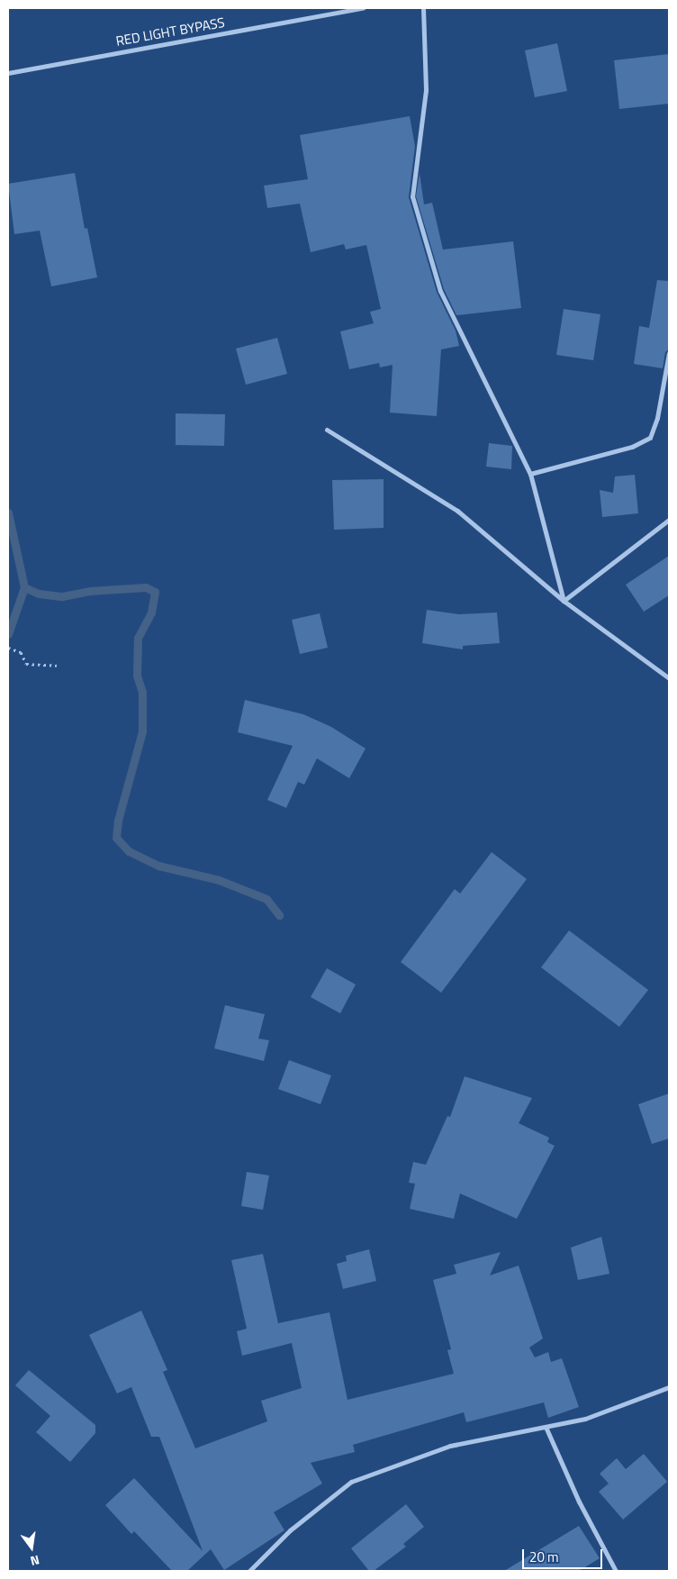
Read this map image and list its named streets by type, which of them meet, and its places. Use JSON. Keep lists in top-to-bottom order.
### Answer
{
  "streets": {
    "street": ["RED LIGHT BYPASS"]
  },
  "scale_bar": "20 m",
  "north": "bottom"
}
